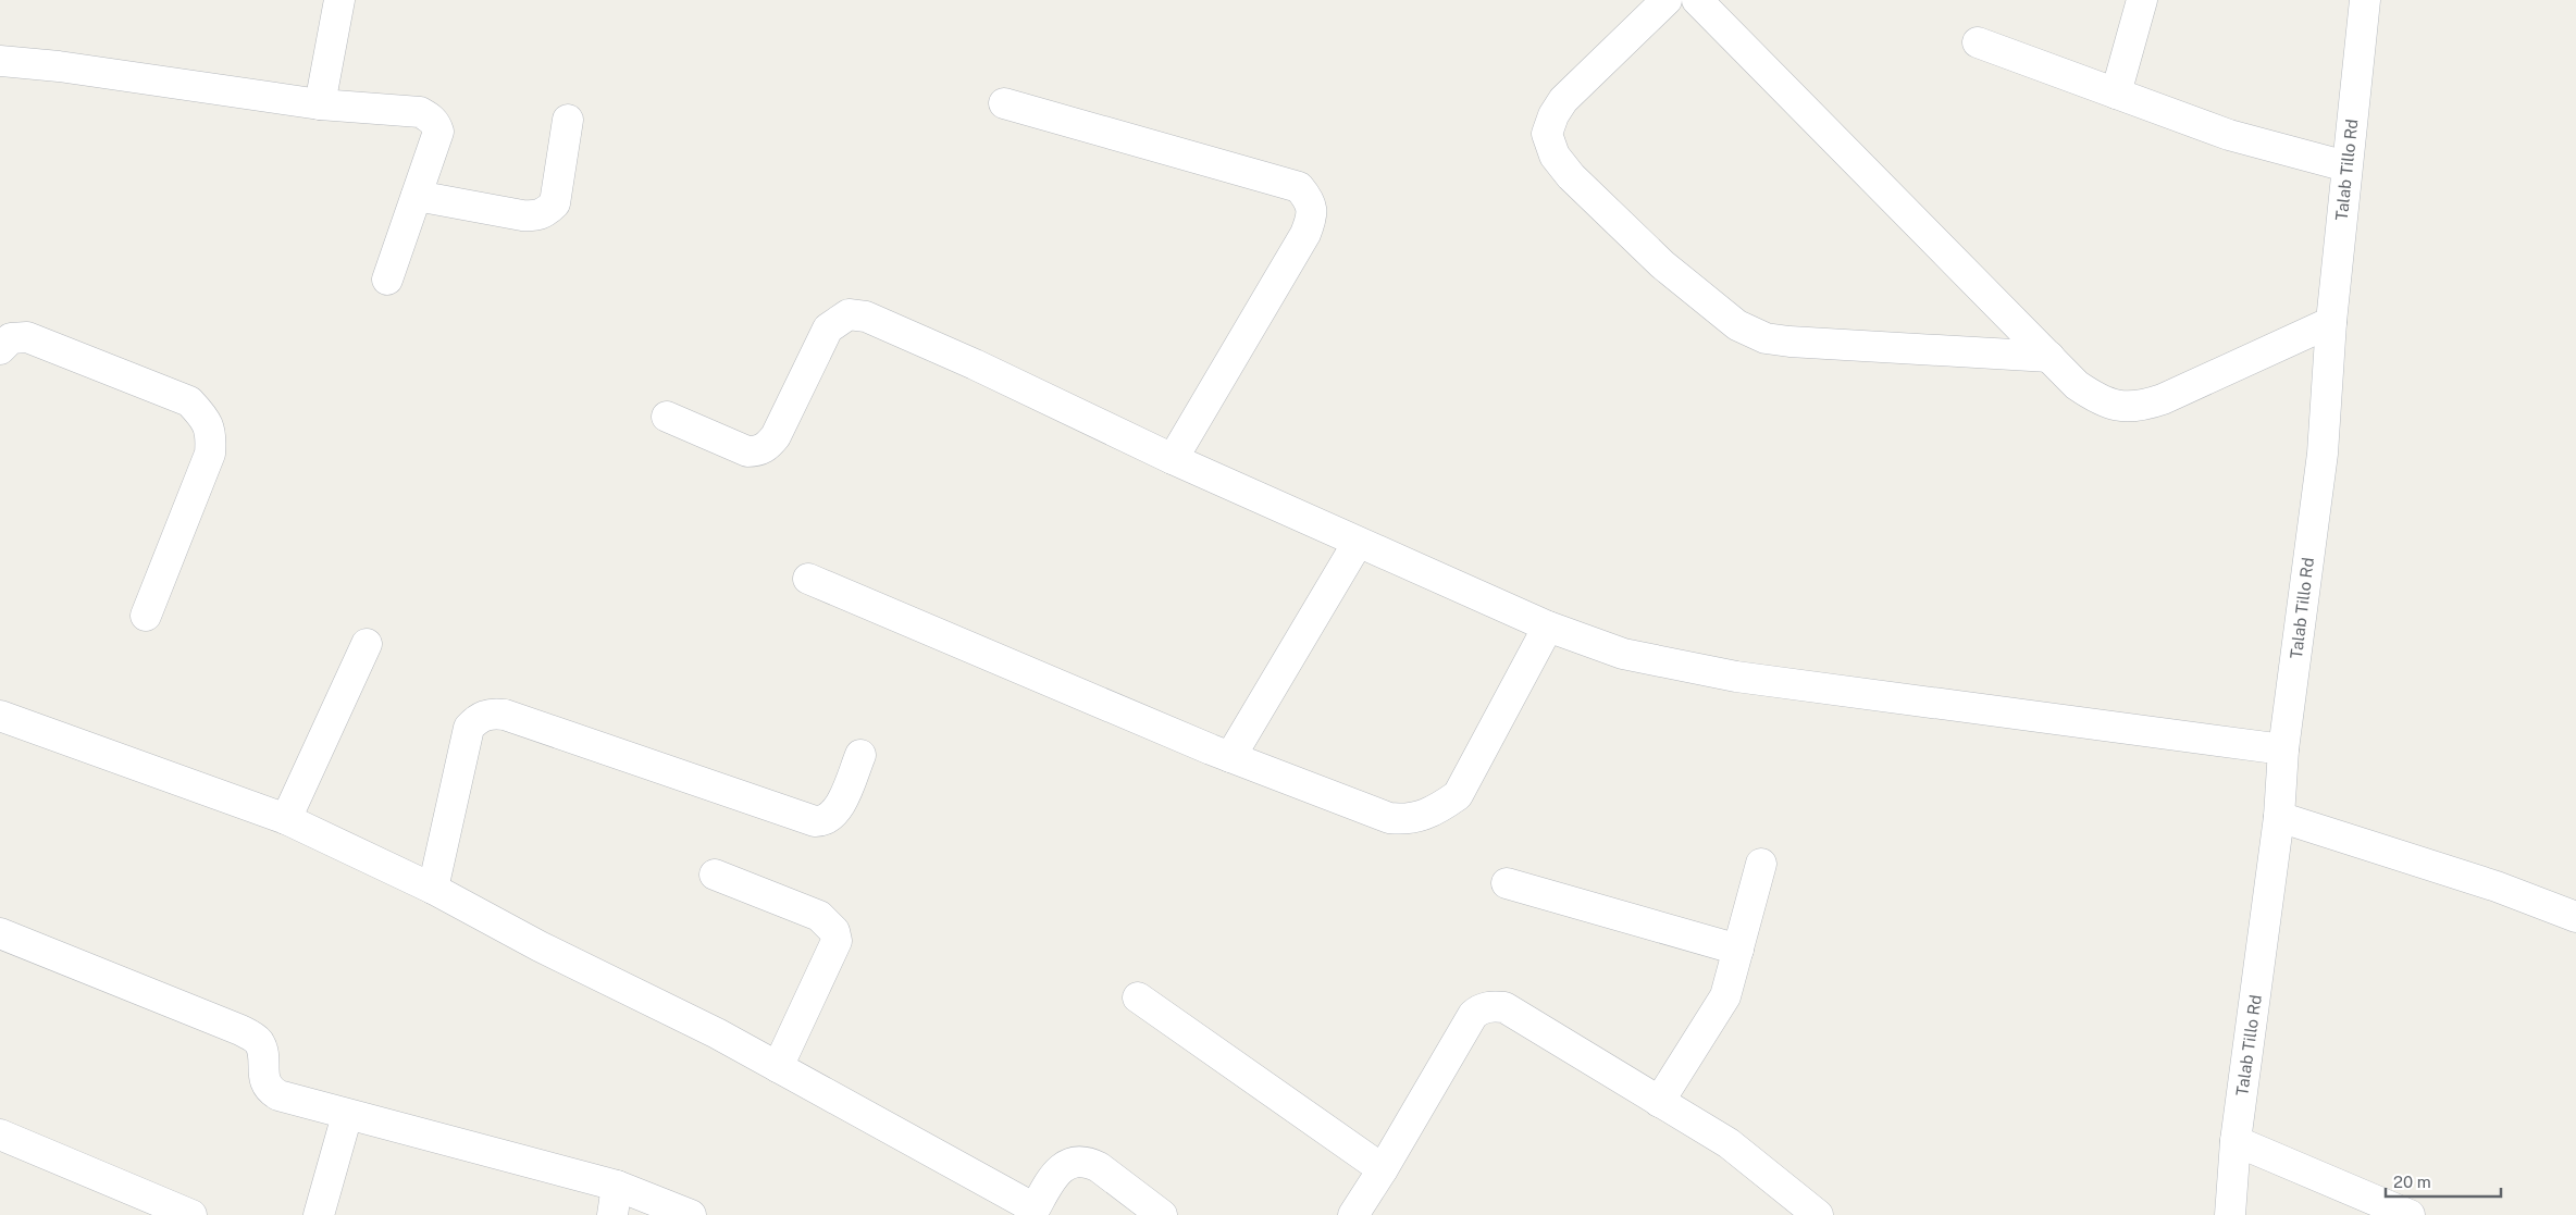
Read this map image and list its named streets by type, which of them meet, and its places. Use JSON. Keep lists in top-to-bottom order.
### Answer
{
  "streets": {
    "street": ["Talab Tillo Rd"]
  },
  "scale_bar": "20 m"
}
